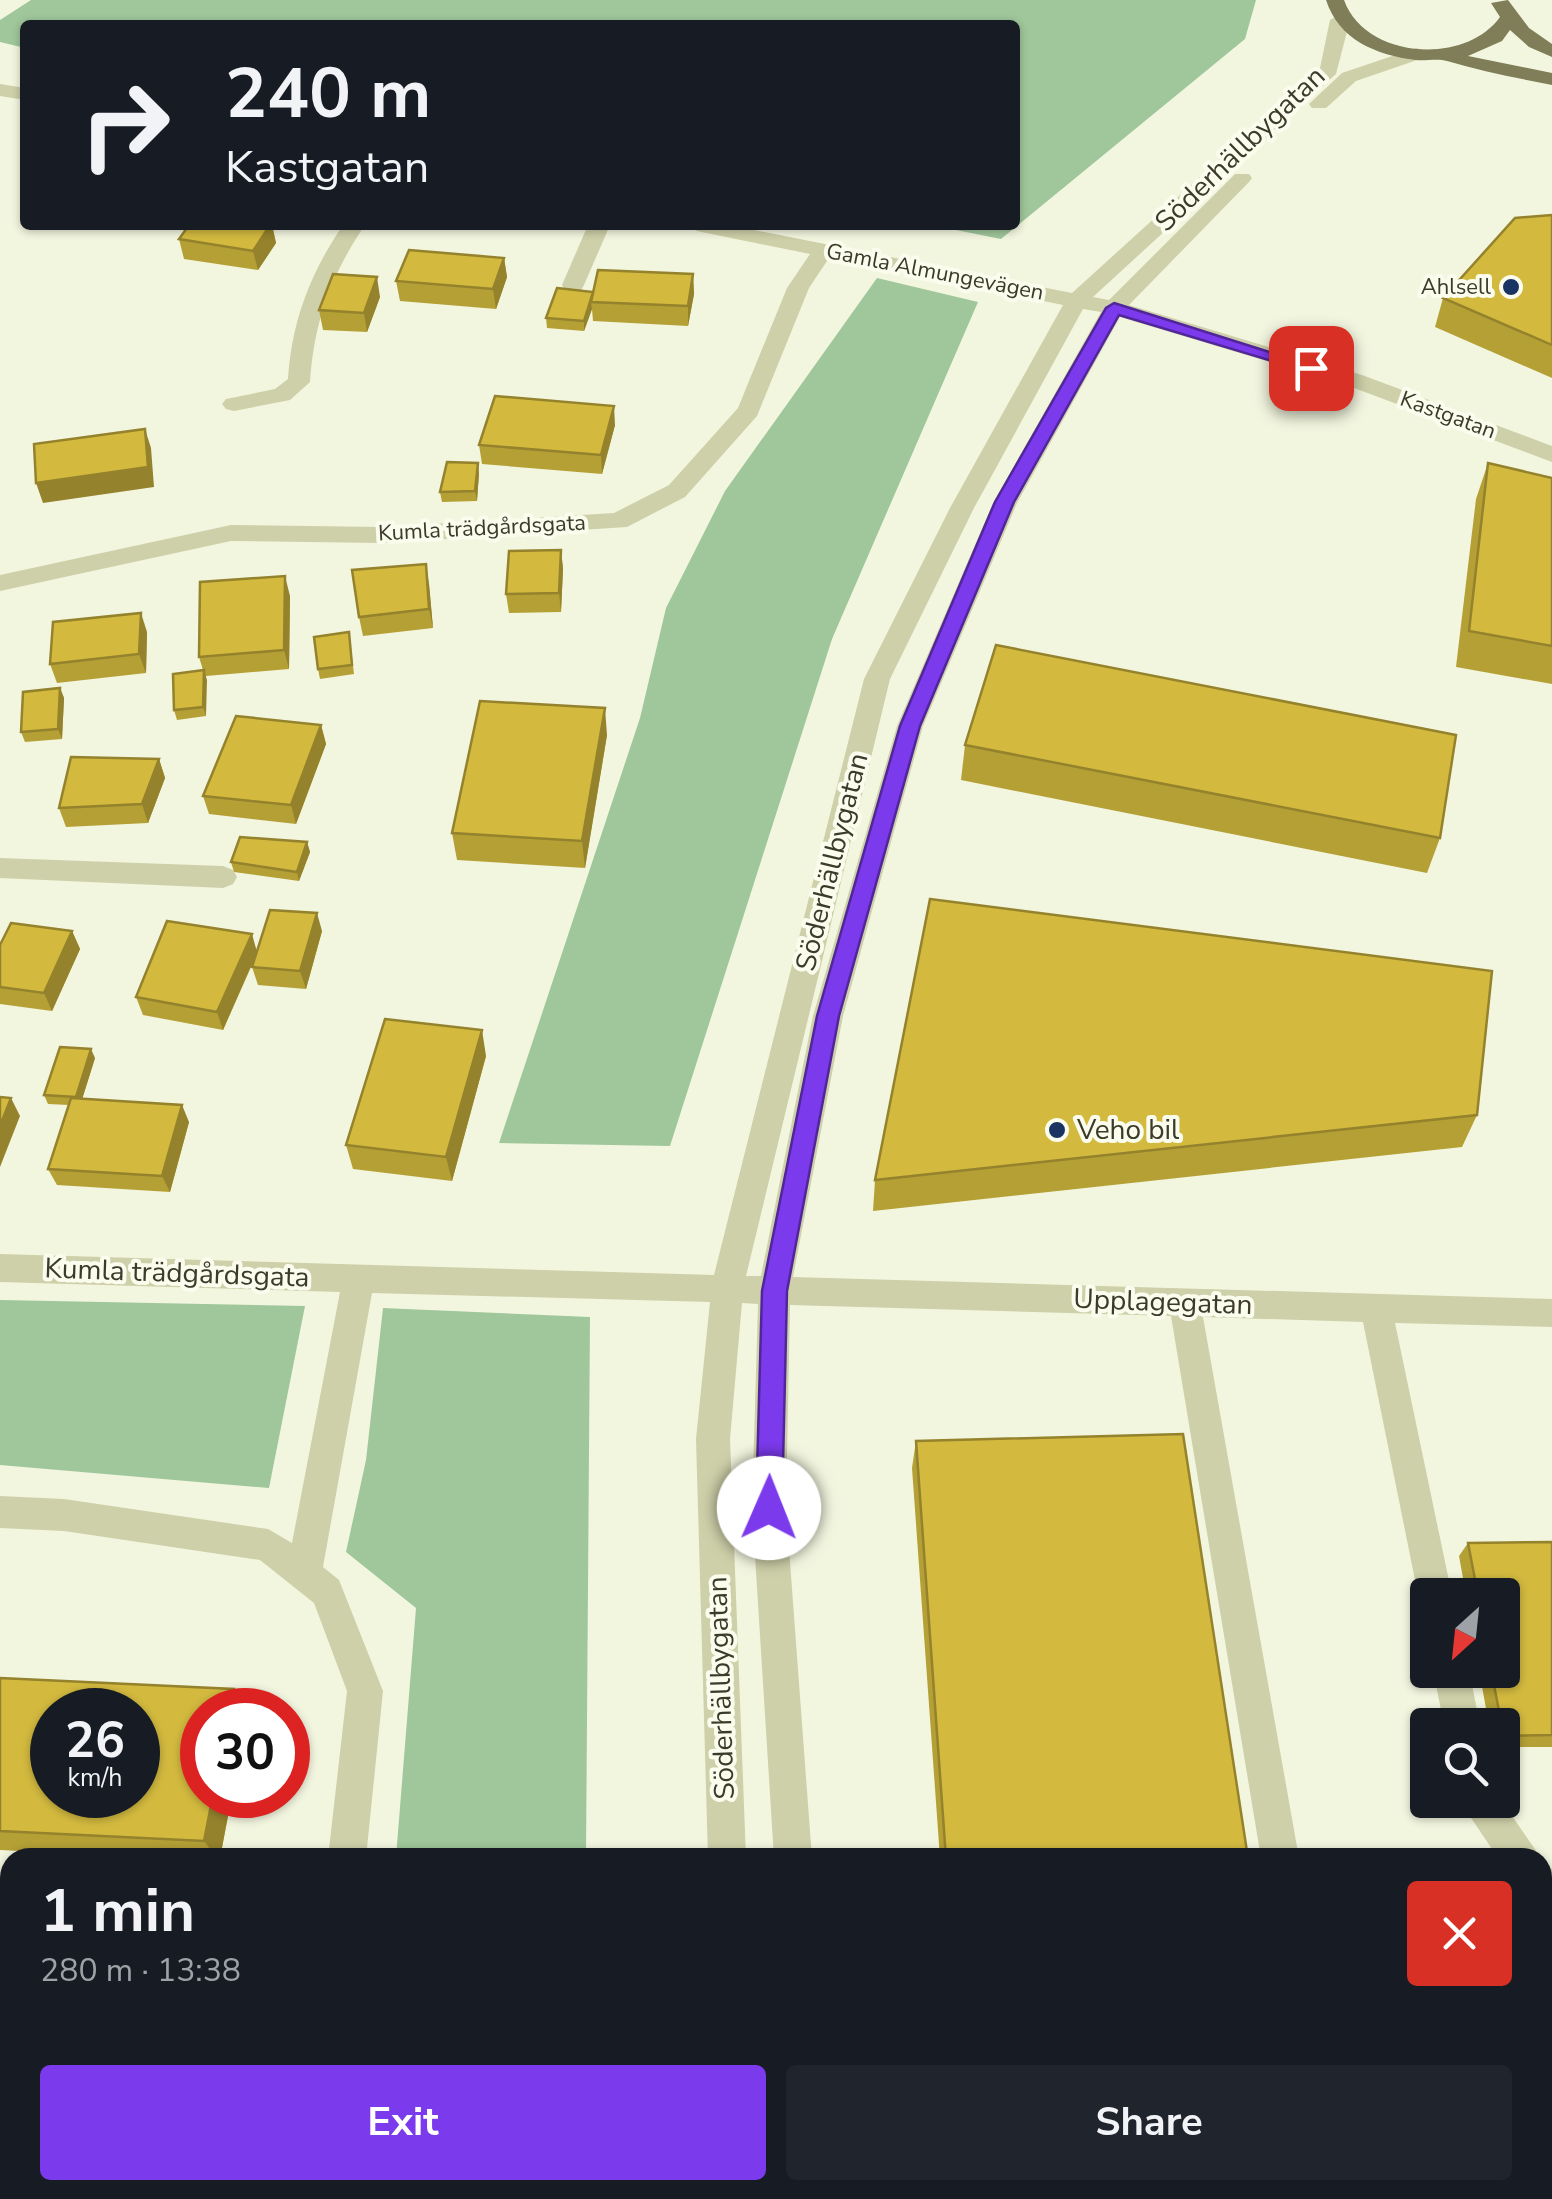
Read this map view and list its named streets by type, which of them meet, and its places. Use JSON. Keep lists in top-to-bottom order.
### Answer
{
  "streets": {
    "street": [
      "Söderhällbygatan",
      "Gamla Almungevägen",
      "Kastgatan",
      "Kumla trädgårdsgata",
      "Upplagegatan"
    ]
  },
  "crossings": [
    ["Söderhällbygatan", "Gamla Almungevägen"],
    ["Söderhällbygatan", "Kastgatan"],
    ["Söderhällbygatan", "Kumla trädgårdsgata"],
    ["Söderhällbygatan", "Upplagegatan"],
    ["Gamla Almungevägen", "Kastgatan"],
    ["Gamla Almungevägen", "Kumla trädgårdsgata"],
    ["Kumla trädgårdsgata", "Upplagegatan"]
  ],
  "places": ["Ahlsell", "Veho bil"],
  "north": "bottom left",
  "page": {
    "turn": ["240 m", "Kastgatan"],
    "speed": "26 km/h",
    "limit": "30",
    "heading": ["1 min", "280 m · 13:38"],
    "buttons": ["Exit", "Share"]
  }
}
